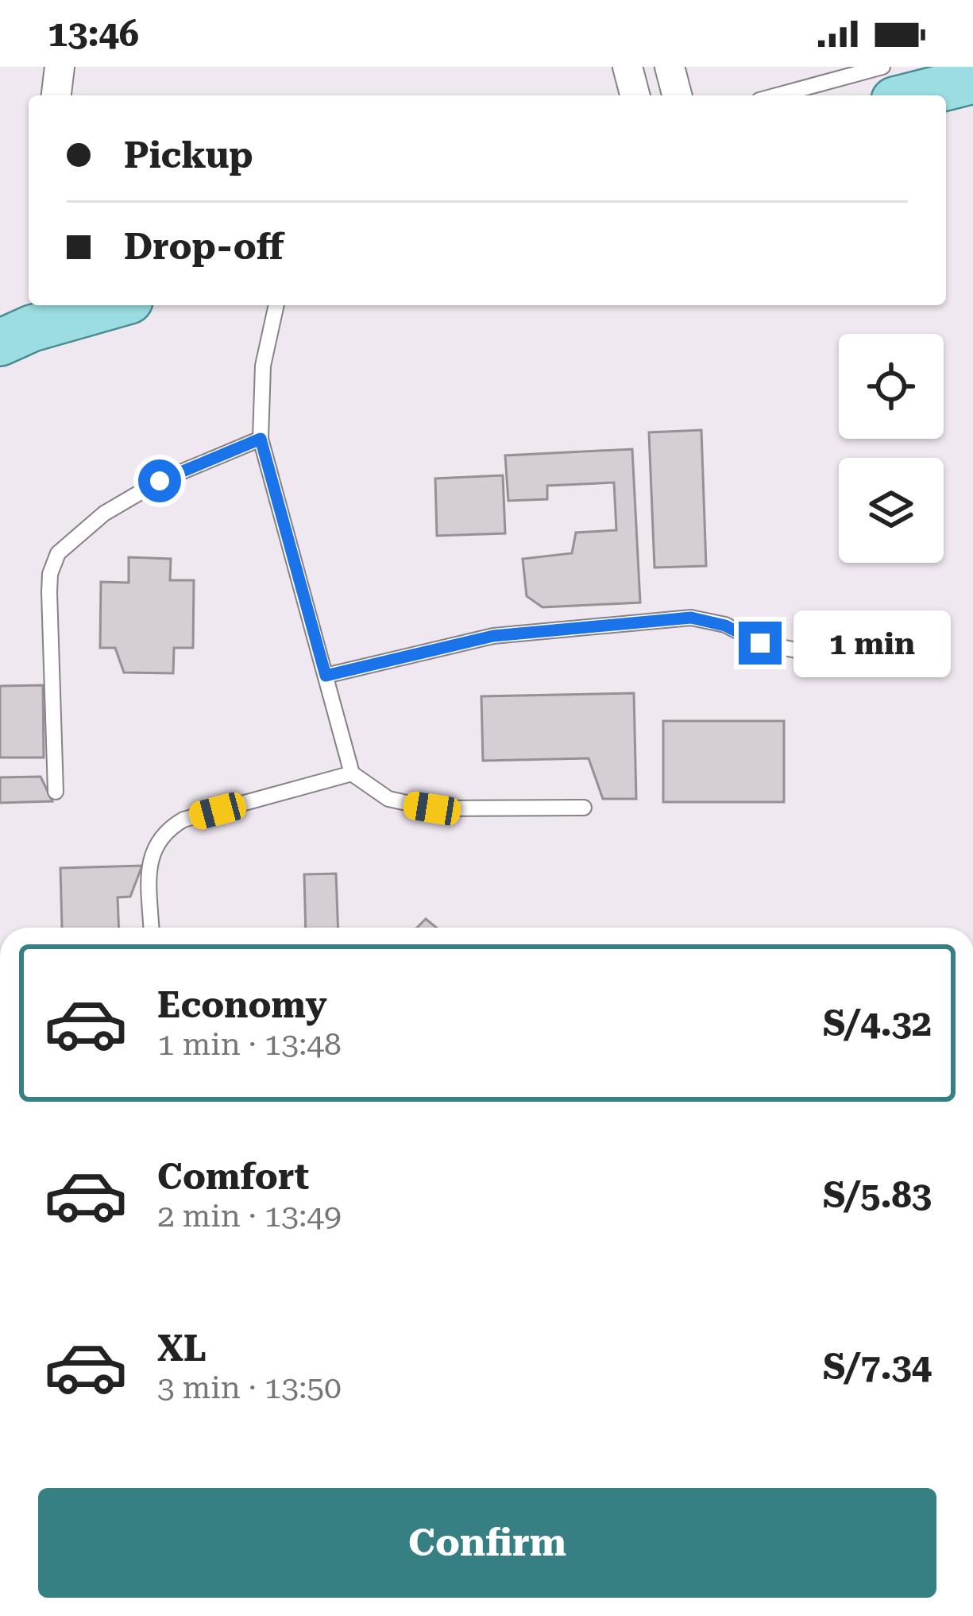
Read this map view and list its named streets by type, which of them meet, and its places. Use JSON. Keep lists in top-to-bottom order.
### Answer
{
  "page": {
    "status": "13:46",
    "banner": ["Pickup", "Drop-off"],
    "bubble": "1 min",
    "list": [
      {
        "name": "Economy",
        "note": "1 min · 13:48",
        "value": "S/4.32"
      },
      {
        "name": "Comfort",
        "note": "2 min · 13:49",
        "value": "S/5.83"
      },
      {
        "name": "XL",
        "note": "3 min · 13:50",
        "value": "S/7.34"
      }
    ],
    "buttons": "Confirm"
  }
}
